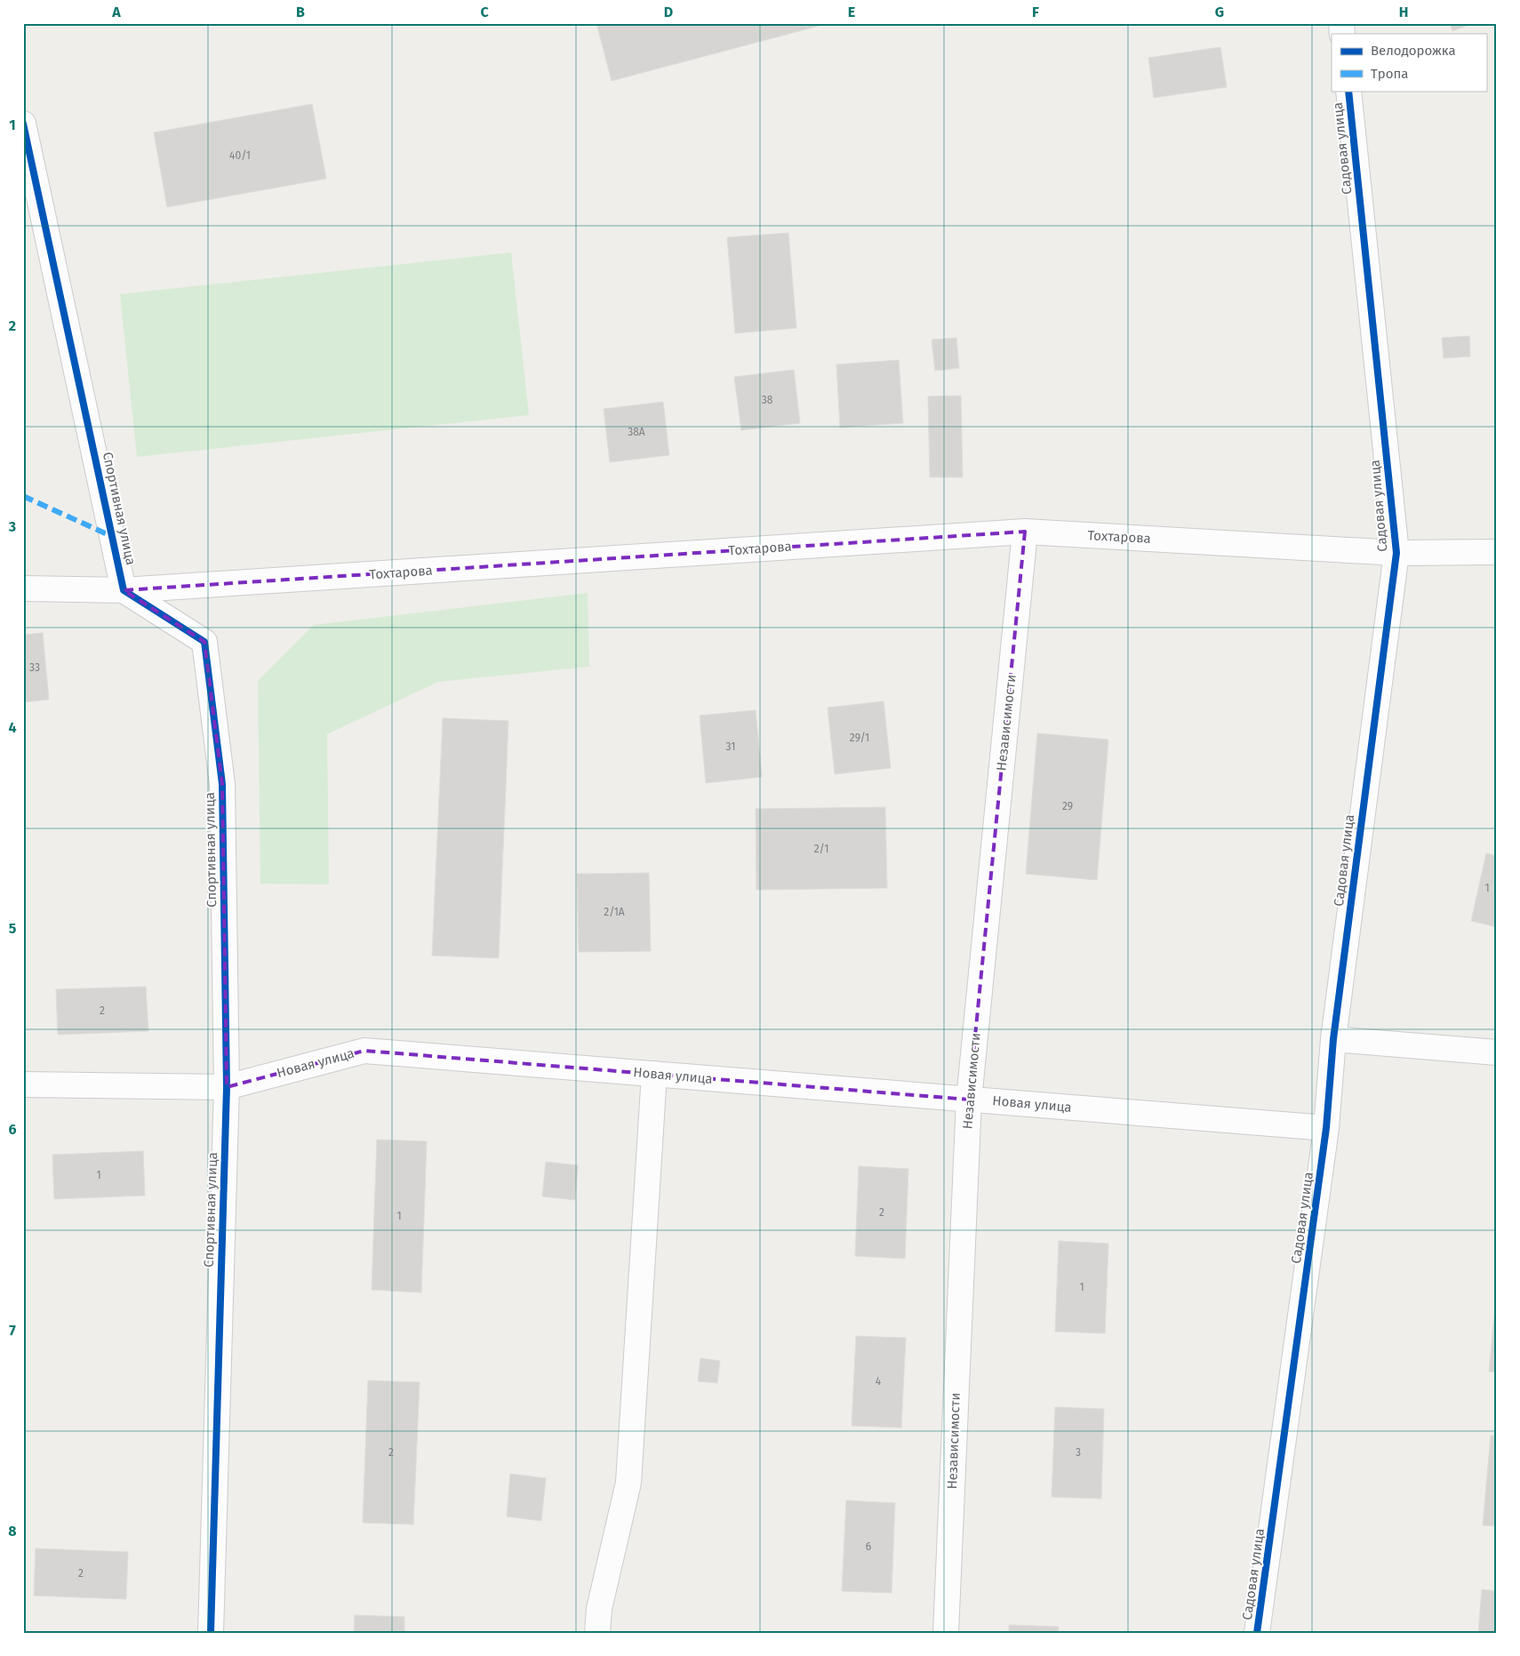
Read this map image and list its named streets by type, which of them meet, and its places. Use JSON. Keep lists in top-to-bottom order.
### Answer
{
  "streets": {
    "street": [
      "Садовая улица",
      "Спортивная улица",
      "Тохтарова",
      "Независимости",
      "Новая улица"
    ]
  },
  "crossings": [
    ["Садовая улица", "Тохтарова"],
    ["Садовая улица", "Новая улица"],
    ["Спортивная улица", "Тохтарова"],
    ["Спортивная улица", "Новая улица"],
    ["Тохтарова", "Независимости"],
    ["Независимости", "Новая улица"]
  ],
  "house_numbers": [
    "40/1",
    "38",
    "38А",
    "33",
    "29/1",
    "31",
    "29",
    "2/1",
    "1",
    "2/1А",
    "2",
    "1",
    "2",
    "1",
    "1",
    "4",
    "2",
    "3",
    "6",
    "2"
  ],
  "legend": ["Велодорожка", "Тропа"],
  "grid": {
    "columns": [
      "A",
      "B",
      "C",
      "D",
      "E",
      "F",
      "G",
      "H"
    ],
    "rows": [
      "1",
      "2",
      "3",
      "4",
      "5",
      "6",
      "7",
      "8"
    ]
  }
}
